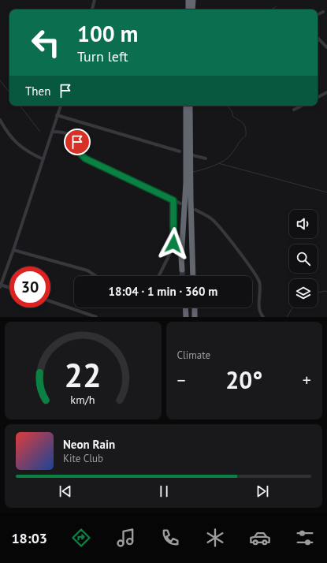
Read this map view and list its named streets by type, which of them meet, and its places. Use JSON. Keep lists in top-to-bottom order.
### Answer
{
  "page": {
    "turn": ["100 m", "Turn left"],
    "then": "Then",
    "limit": "30",
    "trip": "18:04 · 1 min · 360 m",
    "tile": "Climate",
    "heat": ["−", "20°", "+"],
    "song": ["Neon Rain", "Kite Club"],
    "tabs": "18:03",
    "gauge": ["22", "km/h"]
  }
}
